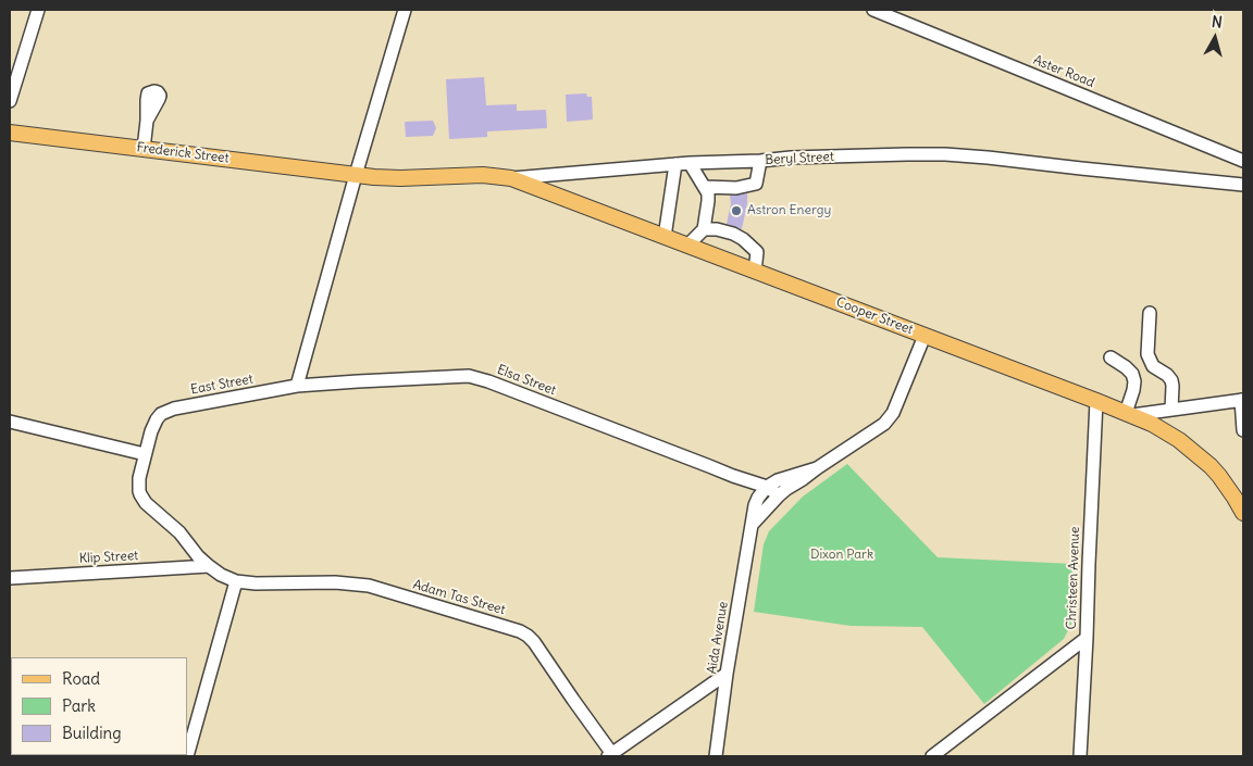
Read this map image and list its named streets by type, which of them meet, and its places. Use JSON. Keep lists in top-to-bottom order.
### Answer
{
  "streets": {
    "main road": ["Frederick Street", "Beryl Street", "Cooper Street"],
    "street": [
      "Aster Road",
      "Elsa Street",
      "East Street",
      "Klip Street",
      "Christeen Avenue",
      "Adam Tas Street",
      "Aida Avenue"
    ]
  },
  "crossings": [
    ["Frederick Street", "Beryl Street"],
    ["Beryl Street", "Cooper Street"],
    ["Cooper Street", "Christeen Avenue"],
    ["Elsa Street", "East Street"],
    ["Elsa Street", "Aida Avenue"],
    ["East Street", "Klip Street"],
    ["East Street", "Adam Tas Street"]
  ],
  "parks": ["Dixon Park"],
  "places": ["Astron Energy"],
  "legend": ["Road", "Park", "Building"],
  "north": "top"
}
